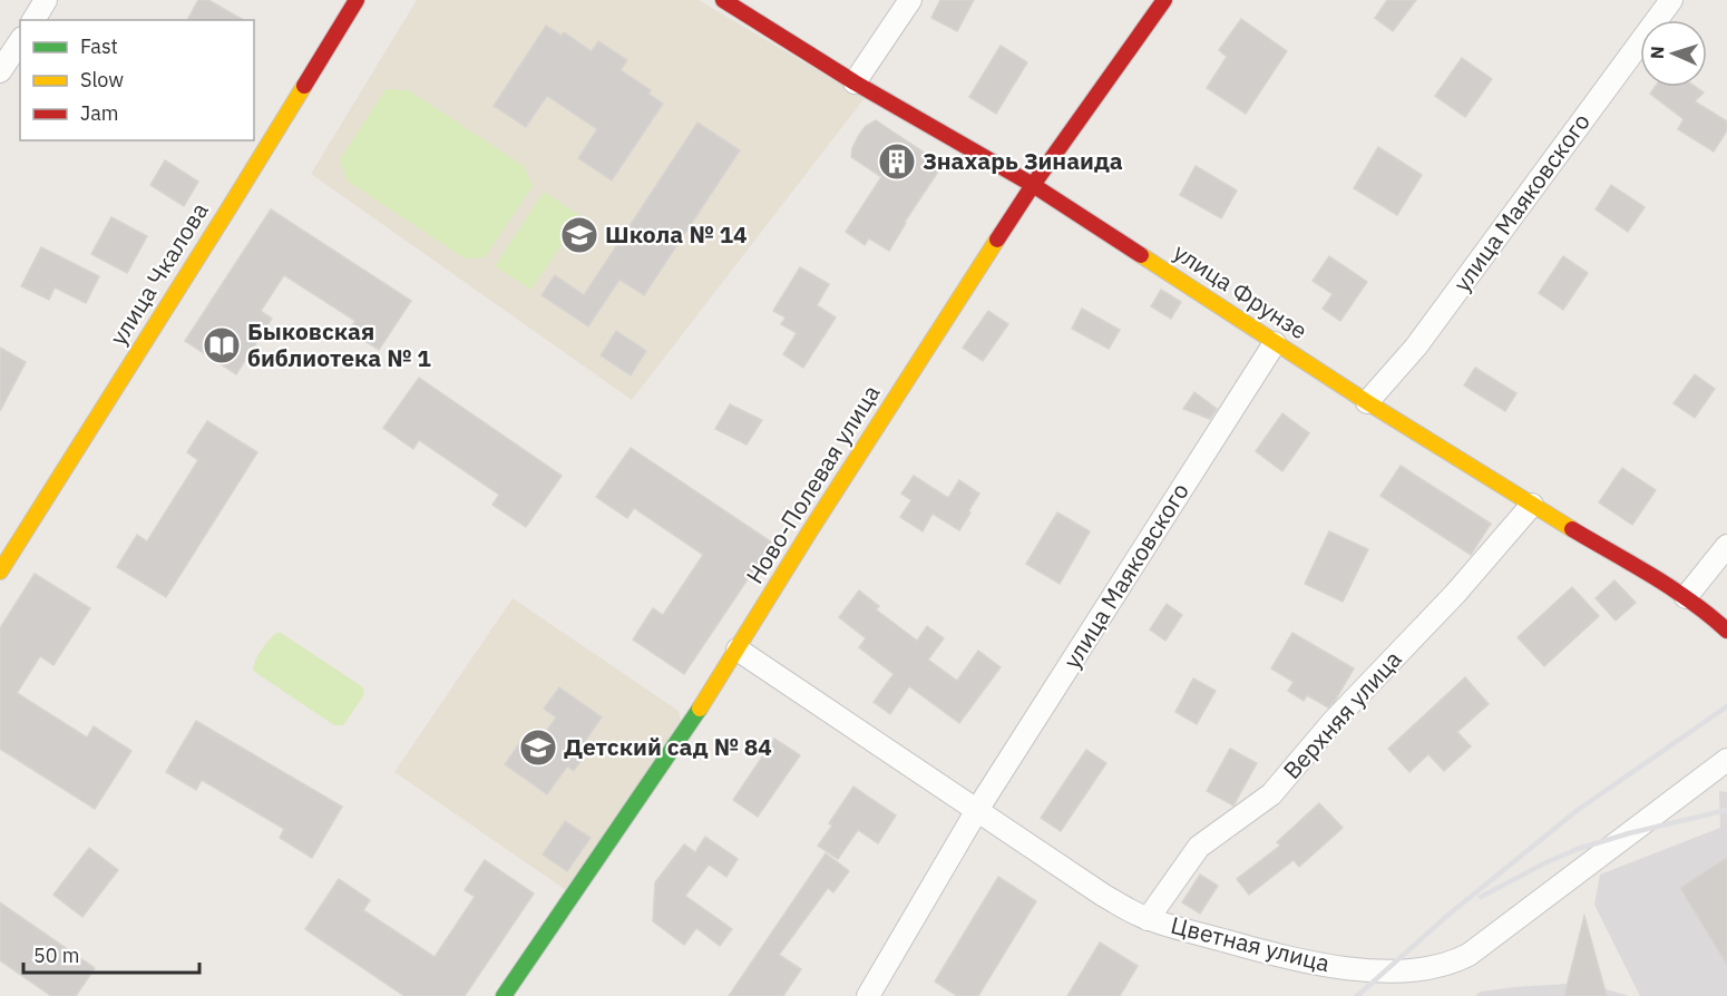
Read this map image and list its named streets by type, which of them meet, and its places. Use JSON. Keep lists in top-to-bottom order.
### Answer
{
  "streets": {
    "street": [
      "улица Маяковского",
      "улица Чкалова",
      "улица Фрунзе",
      "Ново-Полевая улица",
      "Верхняя улица",
      "Цветная улица"
    ]
  },
  "crossings": [
    ["улица Маяковского", "улица Фрунзе"],
    ["улица Маяковского", "Цветная улица"],
    ["улица Фрунзе", "Ново-Полевая улица"],
    ["улица Фрунзе", "Верхняя улица"],
    ["Верхняя улица", "Цветная улица"]
  ],
  "places": {
    "building": ["Знахарь Зинаида"],
    "school or university": ["Школа № 14", "Детский сад № 84"],
    "library": ["Быковская библиотека № 1"]
  },
  "legend": ["Fast", "Slow", "Jam"],
  "scale_bar": "50 m",
  "north": "left"
}
